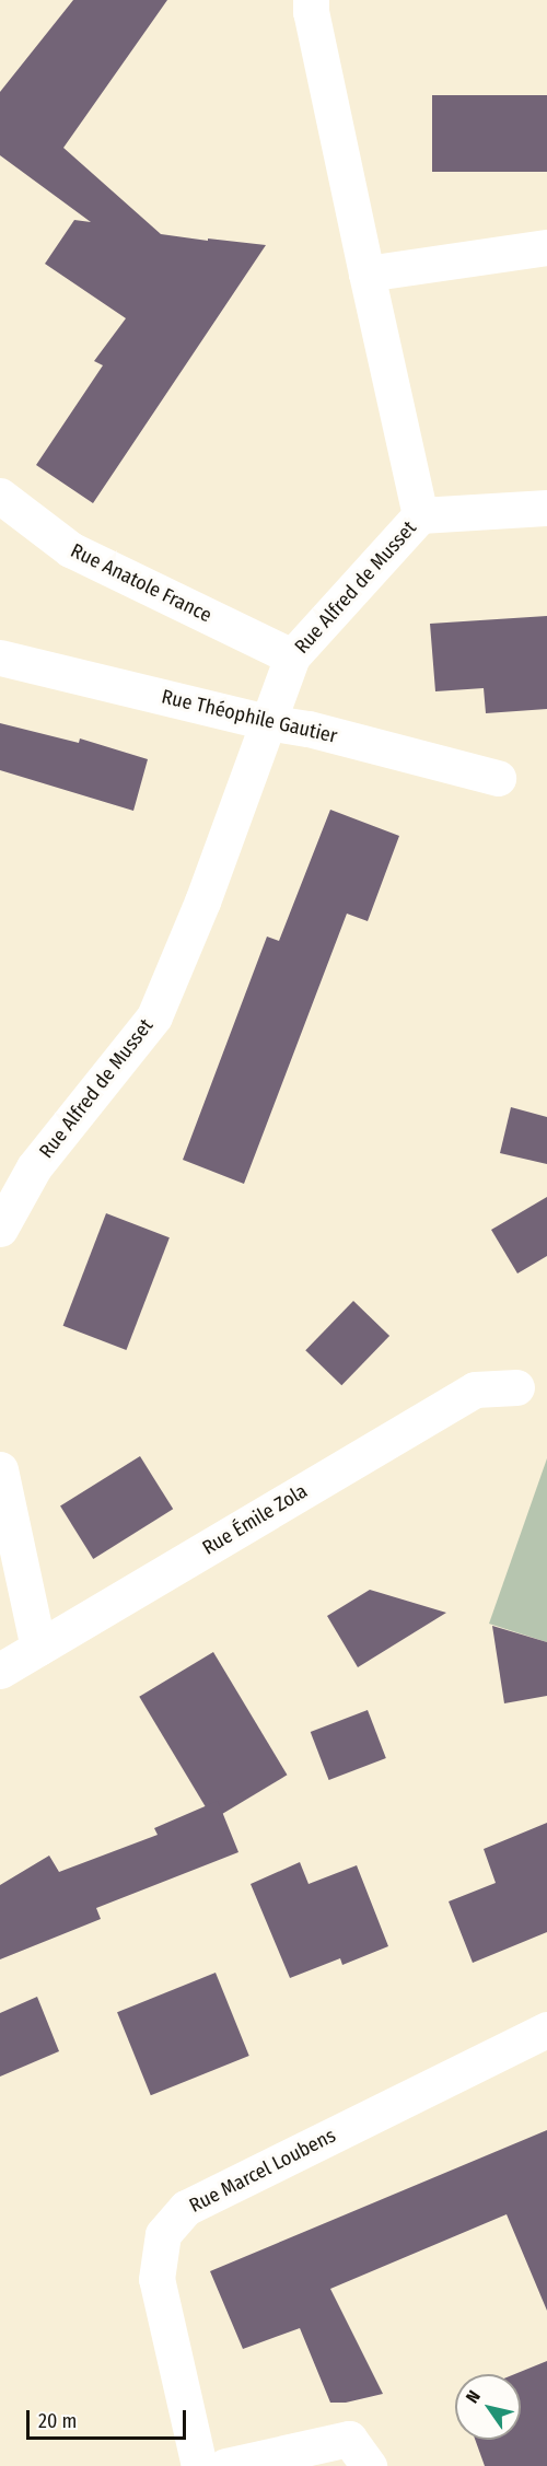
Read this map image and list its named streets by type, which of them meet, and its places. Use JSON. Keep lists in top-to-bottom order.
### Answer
{
  "streets": {
    "street": [
      "Rue Anatole France",
      "Rue Alfred de Musset",
      "Rue Théophile Gautier",
      "Rue Émile Zola",
      "Rue Marcel Loubens"
    ]
  },
  "crossings": [
    ["Rue Anatole France", "Rue Alfred de Musset"],
    ["Rue Alfred de Musset", "Rue Théophile Gautier"]
  ],
  "scale_bar": "20 m",
  "north": "top left"
}
